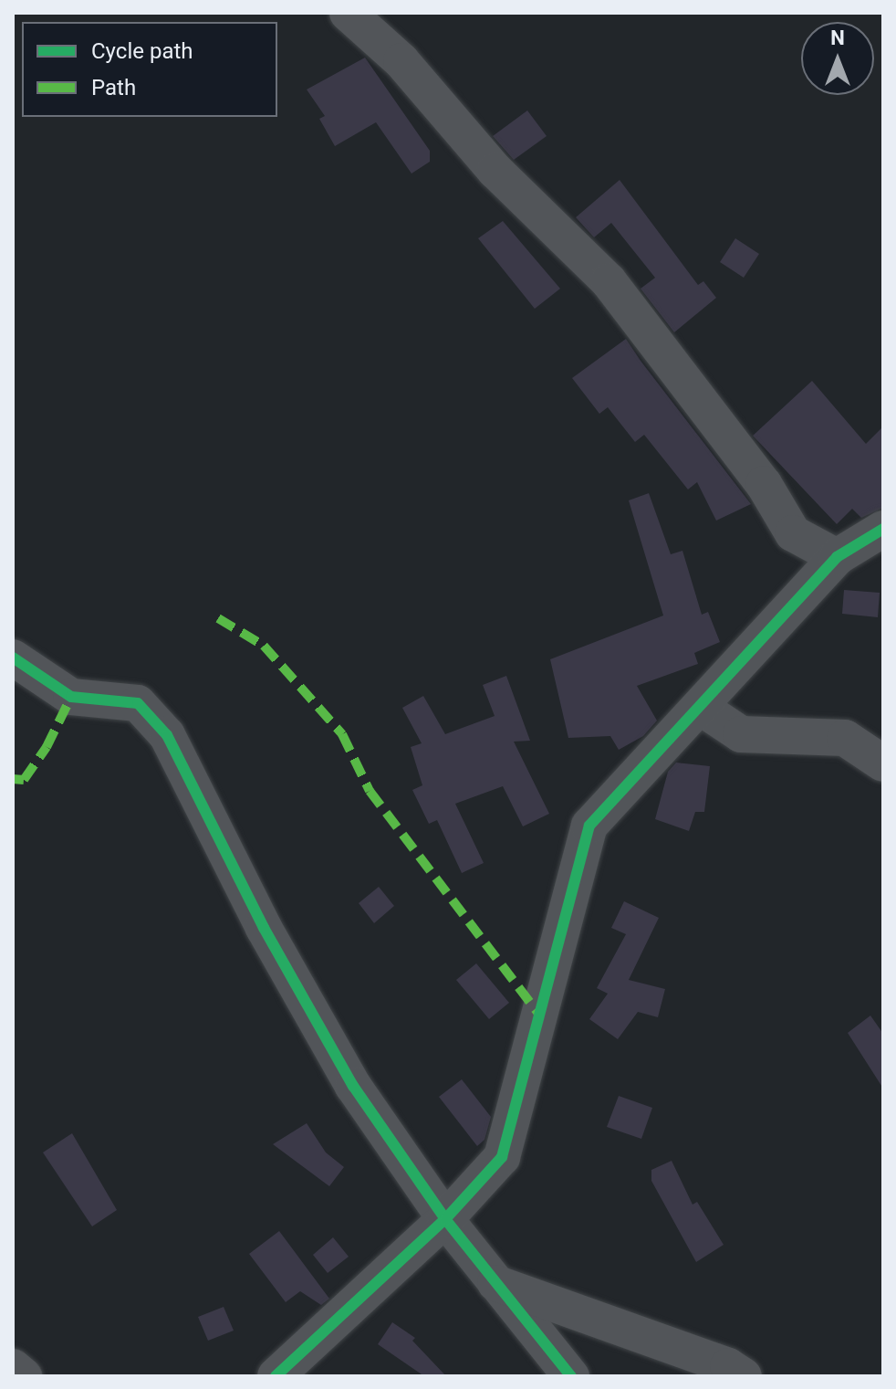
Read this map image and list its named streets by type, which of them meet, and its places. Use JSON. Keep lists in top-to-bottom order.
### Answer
{
  "legend": ["Cycle path", "Path"],
  "north": "top"
}
